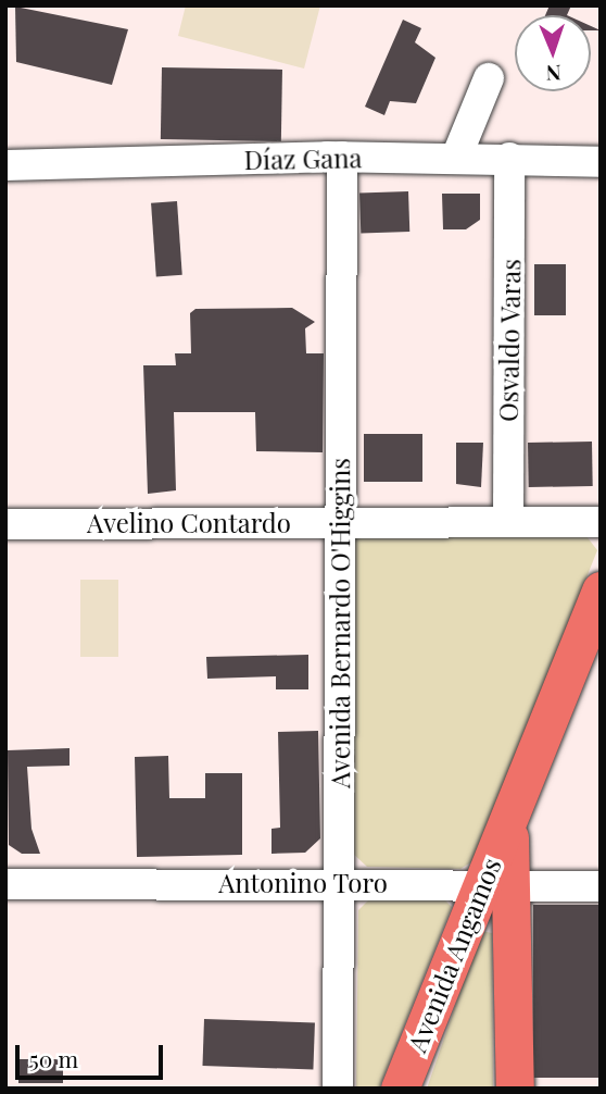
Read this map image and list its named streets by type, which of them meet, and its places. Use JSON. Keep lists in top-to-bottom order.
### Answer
{
  "streets": {
    "main road": ["Avenida Angamos"],
    "street": [
      "Díaz Gana",
      "Osvaldo Varas",
      "Avelino Contardo",
      "Avenida Bernardo O'Higgins",
      "Antonino Toro"
    ]
  },
  "crossings": [
    ["Díaz Gana", "Osvaldo Varas"],
    ["Díaz Gana", "Avenida Bernardo O'Higgins"],
    ["Osvaldo Varas", "Avelino Contardo"],
    ["Avelino Contardo", "Avenida Bernardo O'Higgins"],
    ["Avenida Bernardo O'Higgins", "Antonino Toro"],
    ["Antonino Toro", "Avenida Angamos"]
  ],
  "scale_bar": "50 m",
  "north": "bottom"
}
